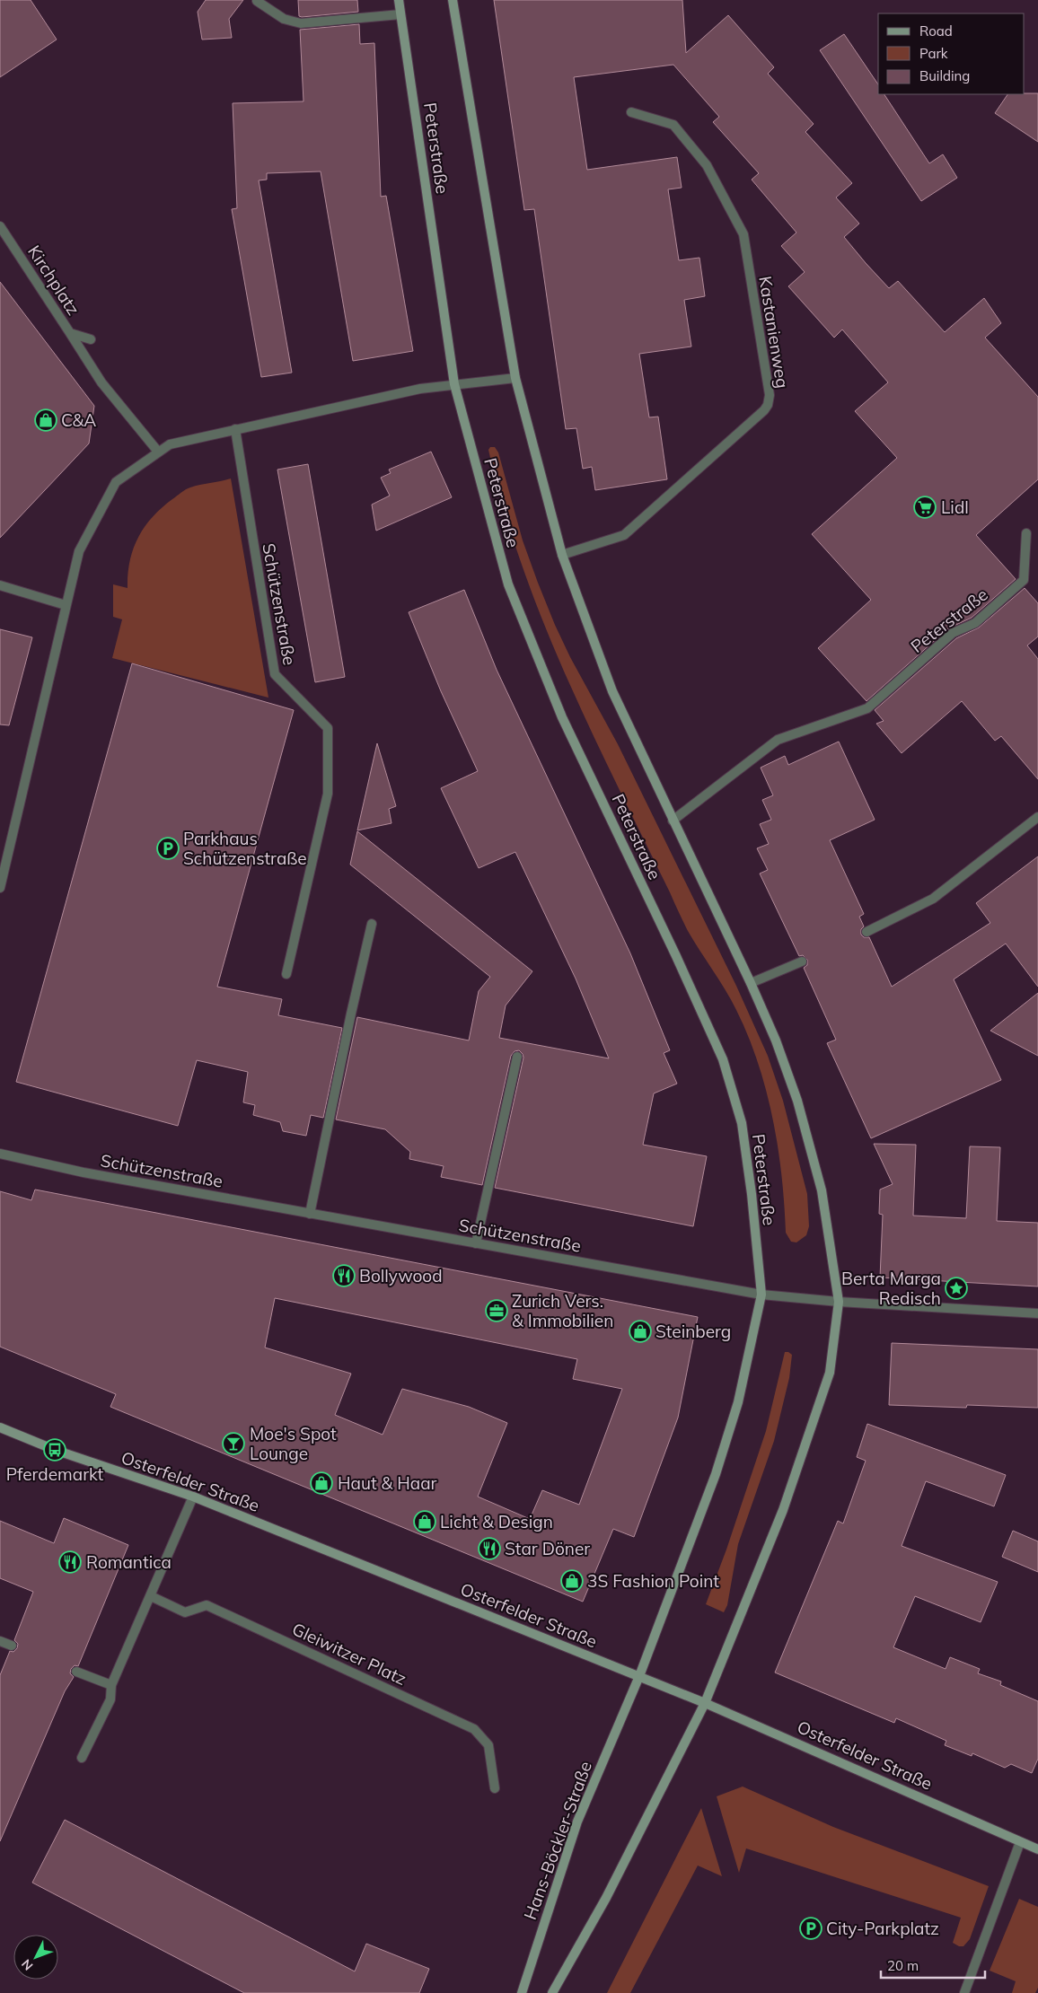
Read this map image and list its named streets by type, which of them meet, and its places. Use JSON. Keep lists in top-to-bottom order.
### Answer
{
  "streets": {
    "main road": ["Peterstraße", "Osterfelder Straße", "Hans-Böckler-Straße"],
    "street": [
      "Kirchplatz",
      "Kastanienweg",
      "Schützenstraße",
      "Gleiwitzer Platz"
    ]
  },
  "crossings": [
    ["Peterstraße", "Schützenstraße"],
    ["Peterstraße", "Osterfelder Straße"],
    ["Peterstraße", "Hans-Böckler-Straße"],
    ["Osterfelder Straße", "Hans-Böckler-Straße"]
  ],
  "places": {
    "shop": [
      "C&A",
      "Steinberg",
      "Haut & Haar",
      "Licht & Design",
      "3S Fashion Point"
    ],
    "supermarket": ["Lidl"],
    "parking": ["Parkhaus Schützenstraße", "City-Parkplatz"],
    "restaurant": ["Bollywood", "Star Döner", "Romantica"],
    "place": ["Berta Marga Redisch"],
    "office": ["Zurich Vers. & Immobilien"],
    "bar": ["Moe's Spot Lounge"],
    "bus stop": ["Pferdemarkt"]
  },
  "legend": ["Road", "Park", "Building"],
  "scale_bar": "20 m",
  "north": "bottom left"
}
